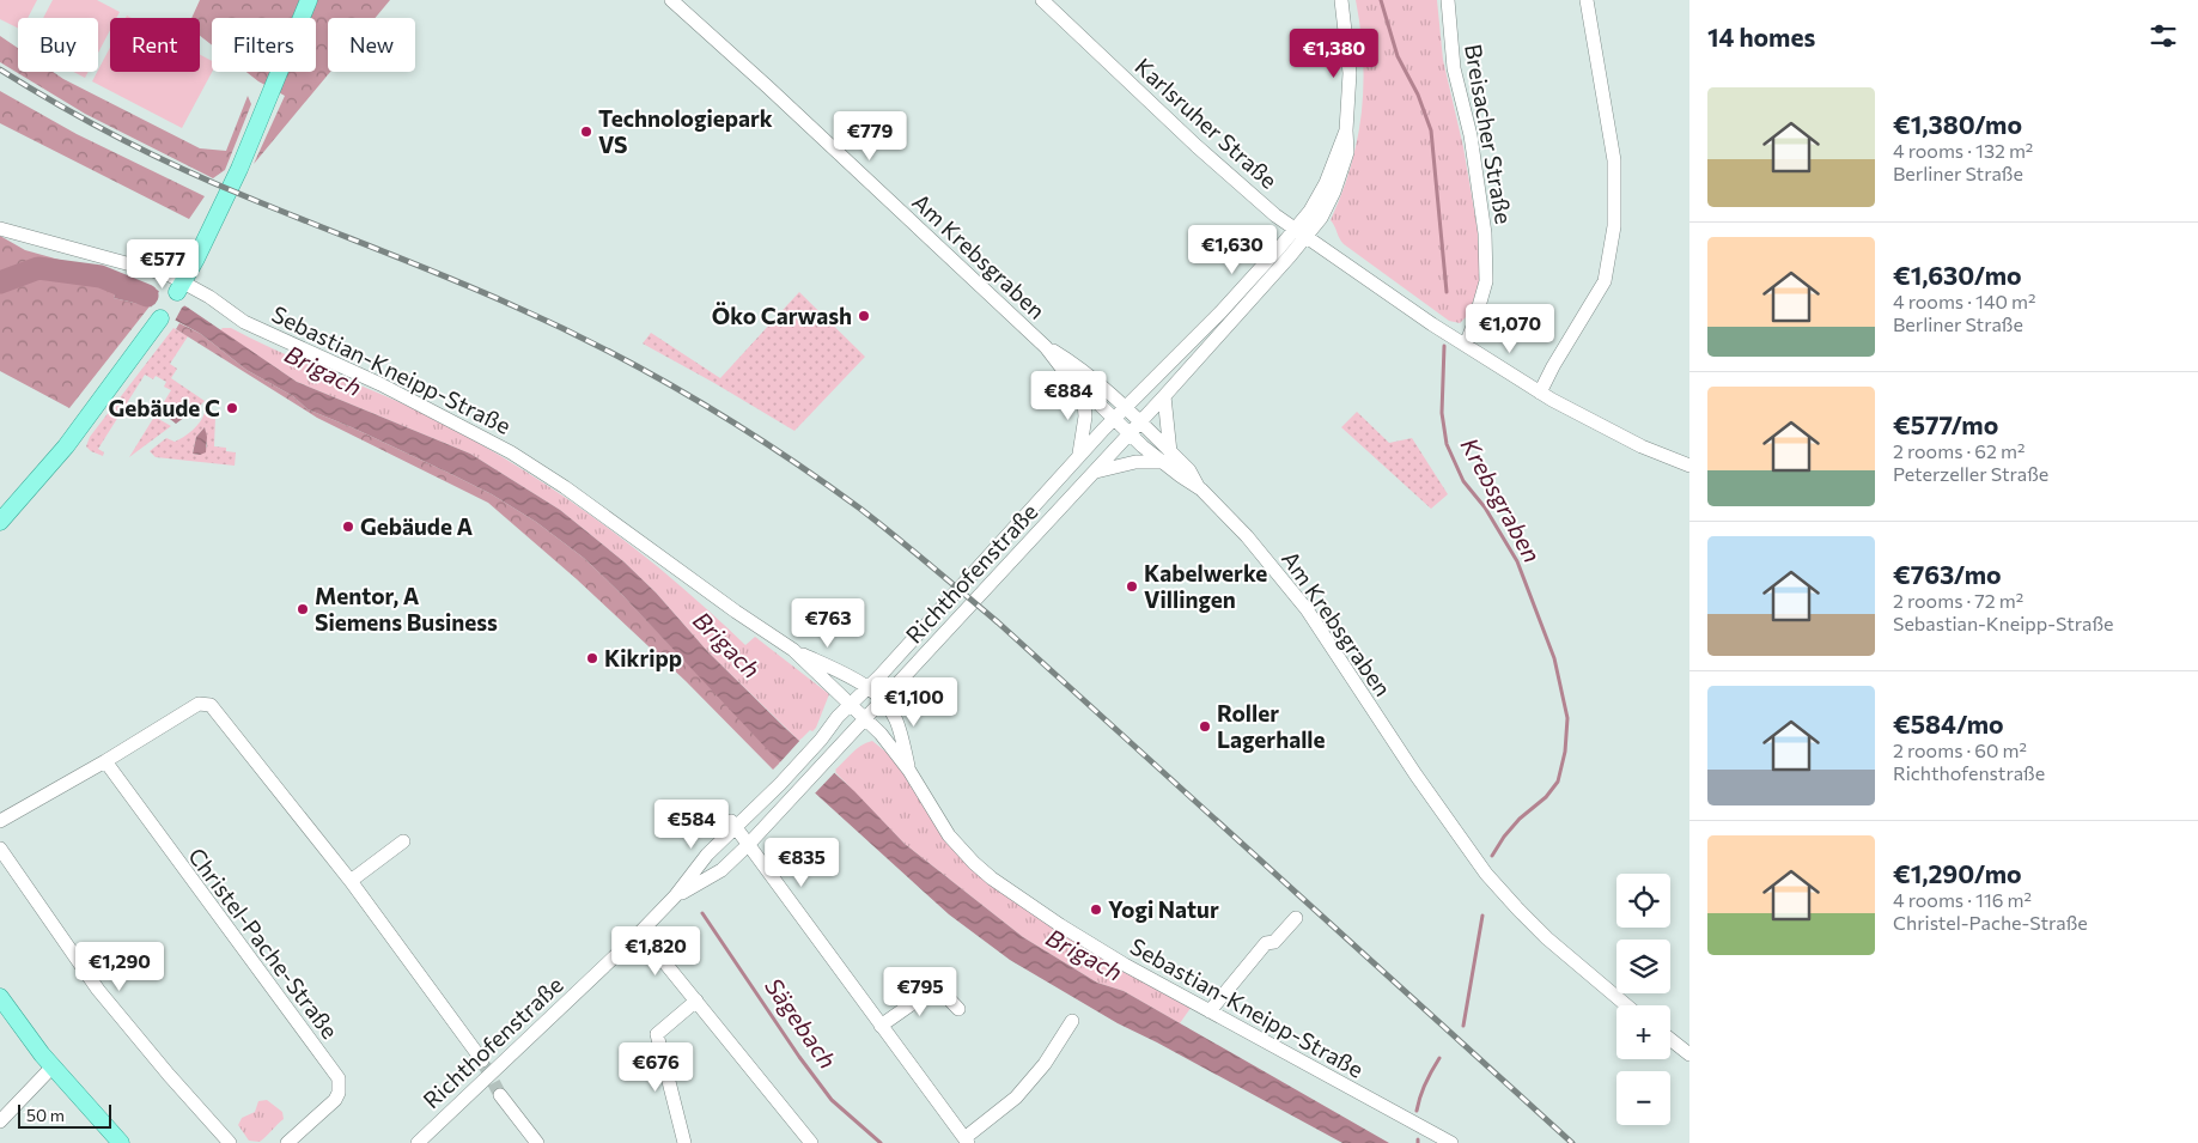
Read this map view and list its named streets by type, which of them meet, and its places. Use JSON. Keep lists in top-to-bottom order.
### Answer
{
  "streets": {
    "street": [
      "Karlsruher Straße",
      "Breisacher Straße",
      "Am Krebsgraben",
      "Sebastian-Kneipp-Straße",
      "Richthofenstraße",
      "Christel-Pache-Straße"
    ]
  },
  "crossings": [
    ["Karlsruher Straße", "Breisacher Straße"],
    ["Karlsruher Straße", "Richthofenstraße"],
    ["Am Krebsgraben", "Richthofenstraße"],
    ["Sebastian-Kneipp-Straße", "Richthofenstraße"]
  ],
  "water": ["Brigach", "Krebsgraben", "Sägebach"],
  "places": [
    "Technologiepark VS",
    "Öko Carwash",
    "Gebäude C",
    "Gebäude A",
    "Kabelwerke Villingen",
    "Mentor, A Siemens Business",
    "Kikripp",
    "Roller Lagerhalle",
    "Yogi Natur"
  ],
  "scale_bar": "50 m",
  "page": {
    "heading": "14 homes",
    "chip": [
      "Buy",
      "Rent",
      "Filters",
      "New"
    ],
    "price": [
      "€1,380",
      "€779",
      "€1,630",
      "€577",
      "€1,070",
      "€884",
      "€763",
      "€1,100",
      "€584",
      "€835",
      "€1,820",
      "€1,290",
      "€795",
      "€676"
    ],
    "list": [
      {
        "name": "€1,380/mo",
        "note": "4 rooms · 132 m² · Berliner Straße"
      },
      {
        "name": "€1,630/mo",
        "note": "4 rooms · 140 m² · Berliner Straße"
      },
      {
        "name": "€577/mo",
        "note": "2 rooms · 62 m² · Peterzeller Straße"
      },
      {
        "name": "€763/mo",
        "note": "2 rooms · 72 m² · Sebastian-Kneipp-Straße"
      },
      {
        "name": "€584/mo",
        "note": "2 rooms · 60 m² · Richthofenstraße"
      },
      {
        "name": "€1,290/mo",
        "note": "4 rooms · 116 m² · Christel-Pache-Straße"
      }
    ],
    "map_buttons": ["+", "−"],
    "scale": "50 m"
  }
}
